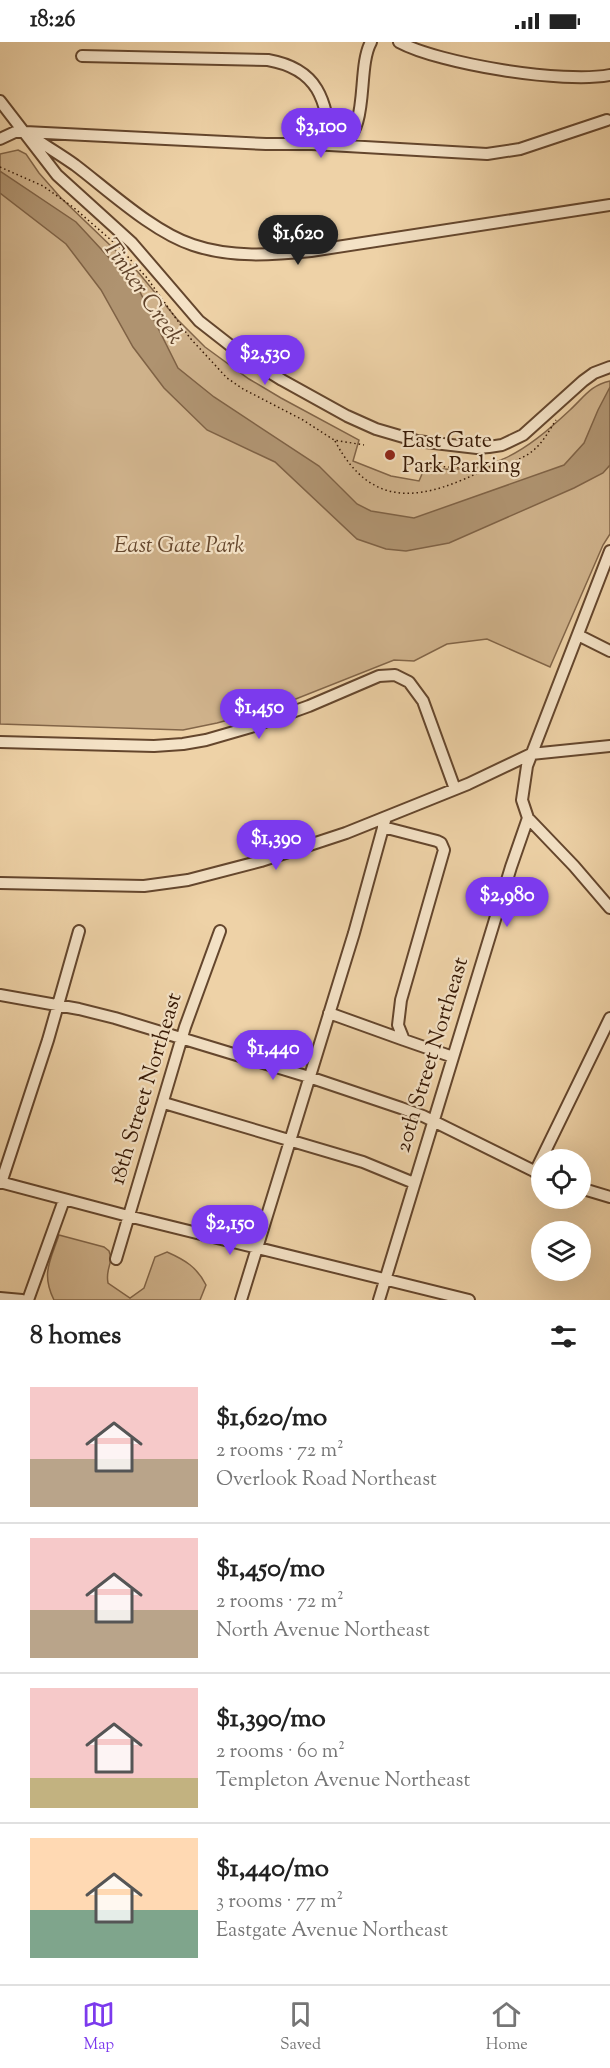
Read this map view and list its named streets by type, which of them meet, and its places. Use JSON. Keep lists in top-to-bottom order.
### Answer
{
  "streets": {
    "street": ["20th Street Northeast", "18th Street Northeast"]
  },
  "water": ["Tinker Creek"],
  "parks": ["East Gate Park"],
  "places": ["East Gate Park Parking"],
  "page": {
    "status": "18:26",
    "price": [
      "$3,100",
      "$1,620",
      "$2,530",
      "$1,450",
      "$1,390",
      "$2,980",
      "$1,440",
      "$2,150"
    ],
    "heading": "8 homes",
    "list": [
      {
        "name": "$1,620/mo",
        "note": "2 rooms · 72 m² · Overlook Road Northeast"
      },
      {
        "name": "$1,450/mo",
        "note": "2 rooms · 72 m² · North Avenue Northeast"
      },
      {
        "name": "$1,390/mo",
        "note": "2 rooms · 60 m² · Templeton Avenue Northeast"
      },
      {
        "name": "$1,440/mo",
        "note": "3 rooms · 77 m² · Eastgate Avenue Northeast"
      }
    ],
    "tabs": ["Map", "Saved", "Home"]
  }
}
